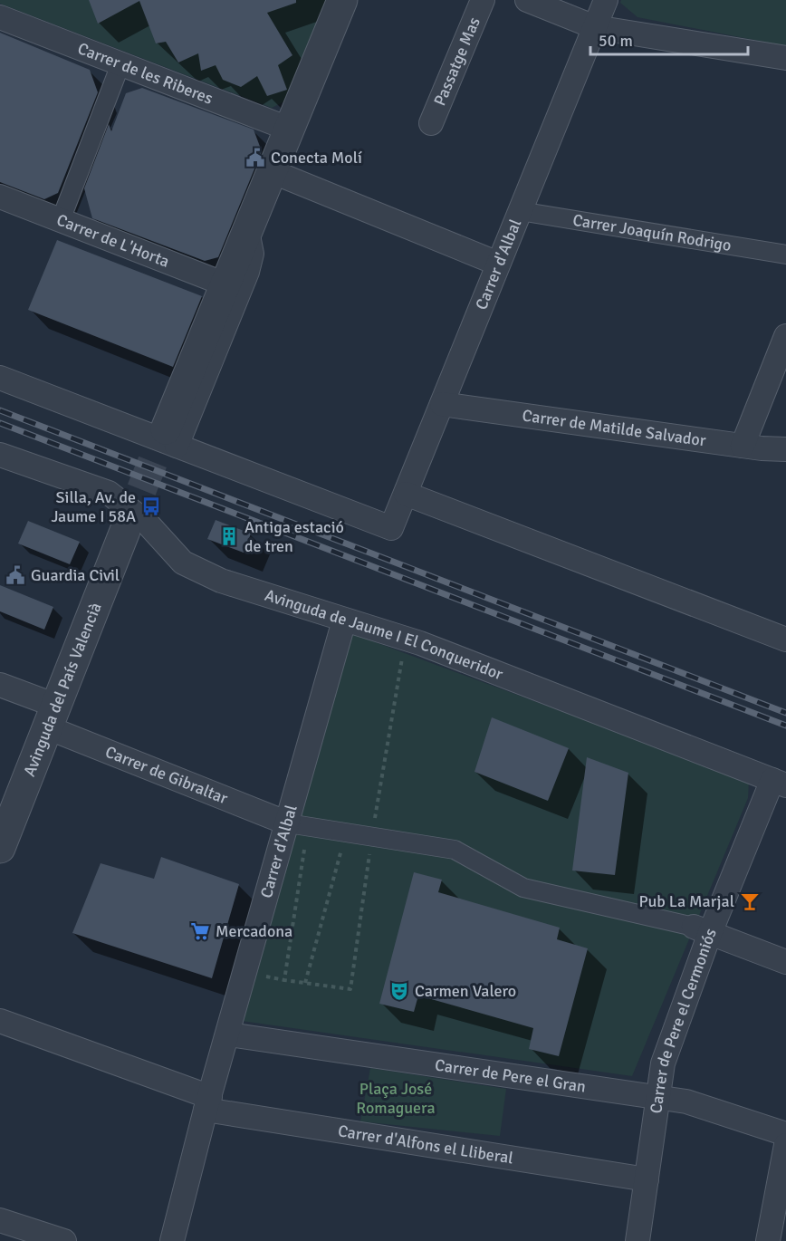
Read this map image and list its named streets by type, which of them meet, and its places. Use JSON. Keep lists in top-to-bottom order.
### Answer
{
  "streets": {
    "street": [
      "Passatge Mas",
      "Carrer de les Riberes",
      "Carrer Joaquín Rodrigo",
      "Carrer de L'Horta",
      "Carrer d'Albal",
      "Carrer de Matilde Salvador",
      "Avinguda de Jaume I El Conqueridor",
      "Avinguda del País Valencià",
      "Carrer de Gibraltar",
      "Carrer de Pere el Cermoniós",
      "Carrer de Pere el Gran",
      "Carrer d'Alfons el Lliberal"
    ]
  },
  "crossings": [
    ["Carrer Joaquín Rodrigo", "Carrer d'Albal"],
    ["Carrer d'Albal", "Carrer de Matilde Salvador"],
    ["Carrer d'Albal", "Avinguda de Jaume I El Conqueridor"],
    ["Carrer d'Albal", "Carrer de Gibraltar"],
    ["Carrer d'Albal", "Carrer de Pere el Gran"],
    ["Carrer d'Albal", "Carrer d'Alfons el Lliberal"],
    ["Avinguda de Jaume I El Conqueridor", "Carrer de Pere el Cermoniós"],
    ["Avinguda del País Valencià", "Carrer de Gibraltar"],
    ["Carrer de Pere el Cermoniós", "Carrer de Pere el Gran"],
    ["Carrer de Pere el Cermoniós", "Carrer d'Alfons el Lliberal"]
  ],
  "parks": ["Plaça José Romaguera"],
  "places": {
    "public building": ["Conecta Molí", "Guardia Civil"],
    "bus stop": ["Silla, Av. de Jaume I 58A"],
    "building": ["Antiga estació de tren"],
    "bar": ["Pub La Marjal"],
    "supermarket": ["Mercadona"],
    "theatre": ["Carmen Valero"]
  },
  "scale_bar": "50 m"
}
